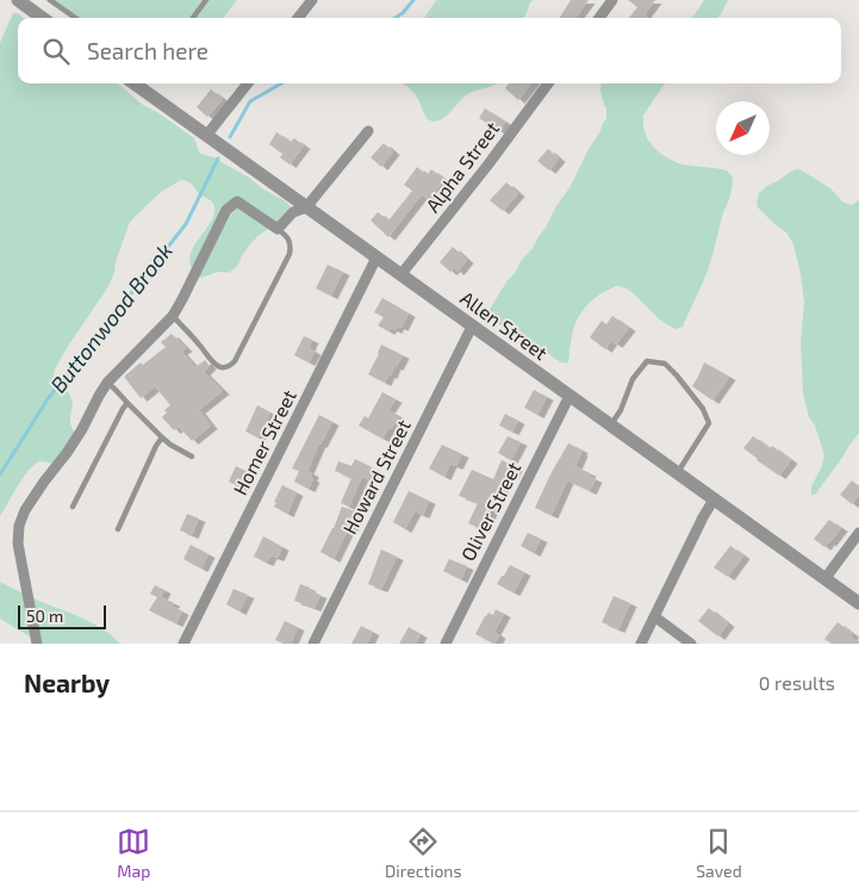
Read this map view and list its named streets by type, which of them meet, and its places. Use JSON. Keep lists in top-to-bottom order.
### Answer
{
  "streets": {
    "street": [
      "Alpha Street",
      "Allen Street",
      "Homer Street",
      "Howard Street",
      "Oliver Street"
    ]
  },
  "crossings": [
    ["Alpha Street", "Allen Street"],
    ["Allen Street", "Homer Street"],
    ["Allen Street", "Howard Street"],
    ["Allen Street", "Oliver Street"]
  ],
  "water": ["Buttonwood Brook"],
  "scale_bar": "50 m",
  "north": "bottom left",
  "page": {
    "search": "Search here",
    "scale": "50 m",
    "heading": ["Nearby", "0 results"],
    "nav": ["Map", "Directions", "Saved"]
  }
}
